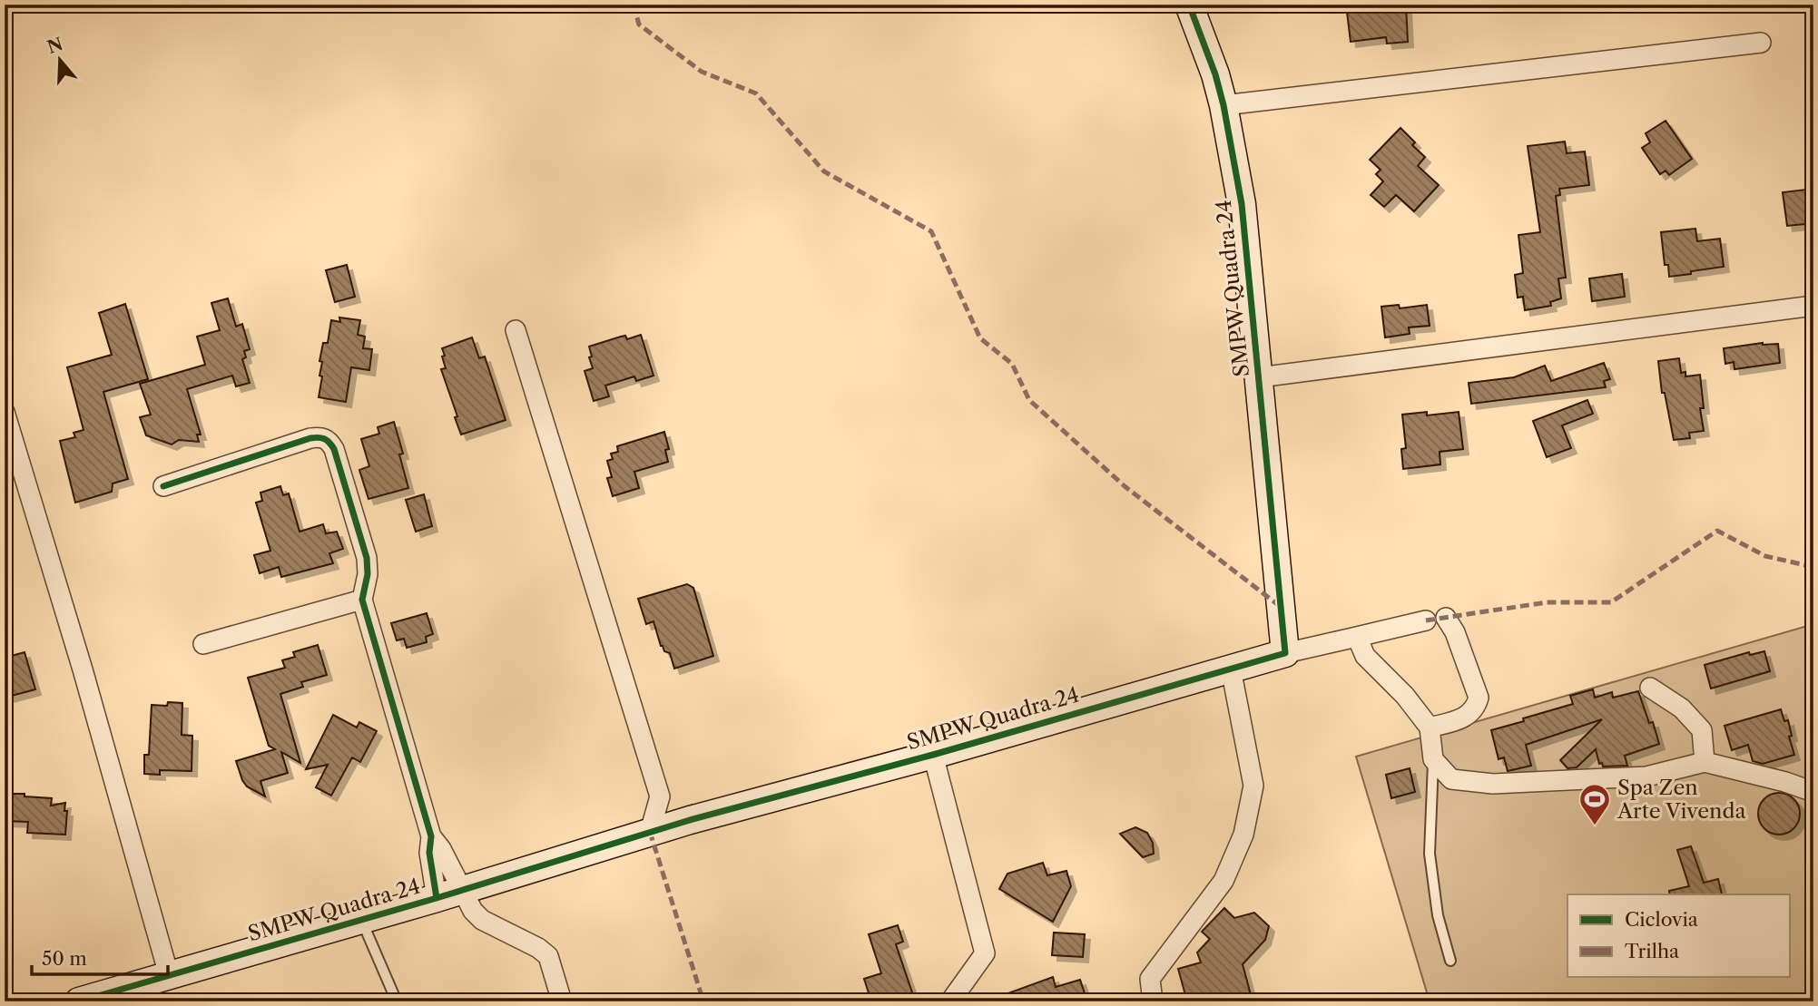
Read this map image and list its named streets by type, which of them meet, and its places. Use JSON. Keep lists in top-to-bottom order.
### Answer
{
  "streets": {
    "street": ["SMPW Quadra 24"]
  },
  "places": {
    "sports": ["Spa Zen Arte Vivenda"]
  },
  "legend": ["Ciclovia", "Trilha"],
  "scale_bar": "50 m",
  "north": "top"
}
